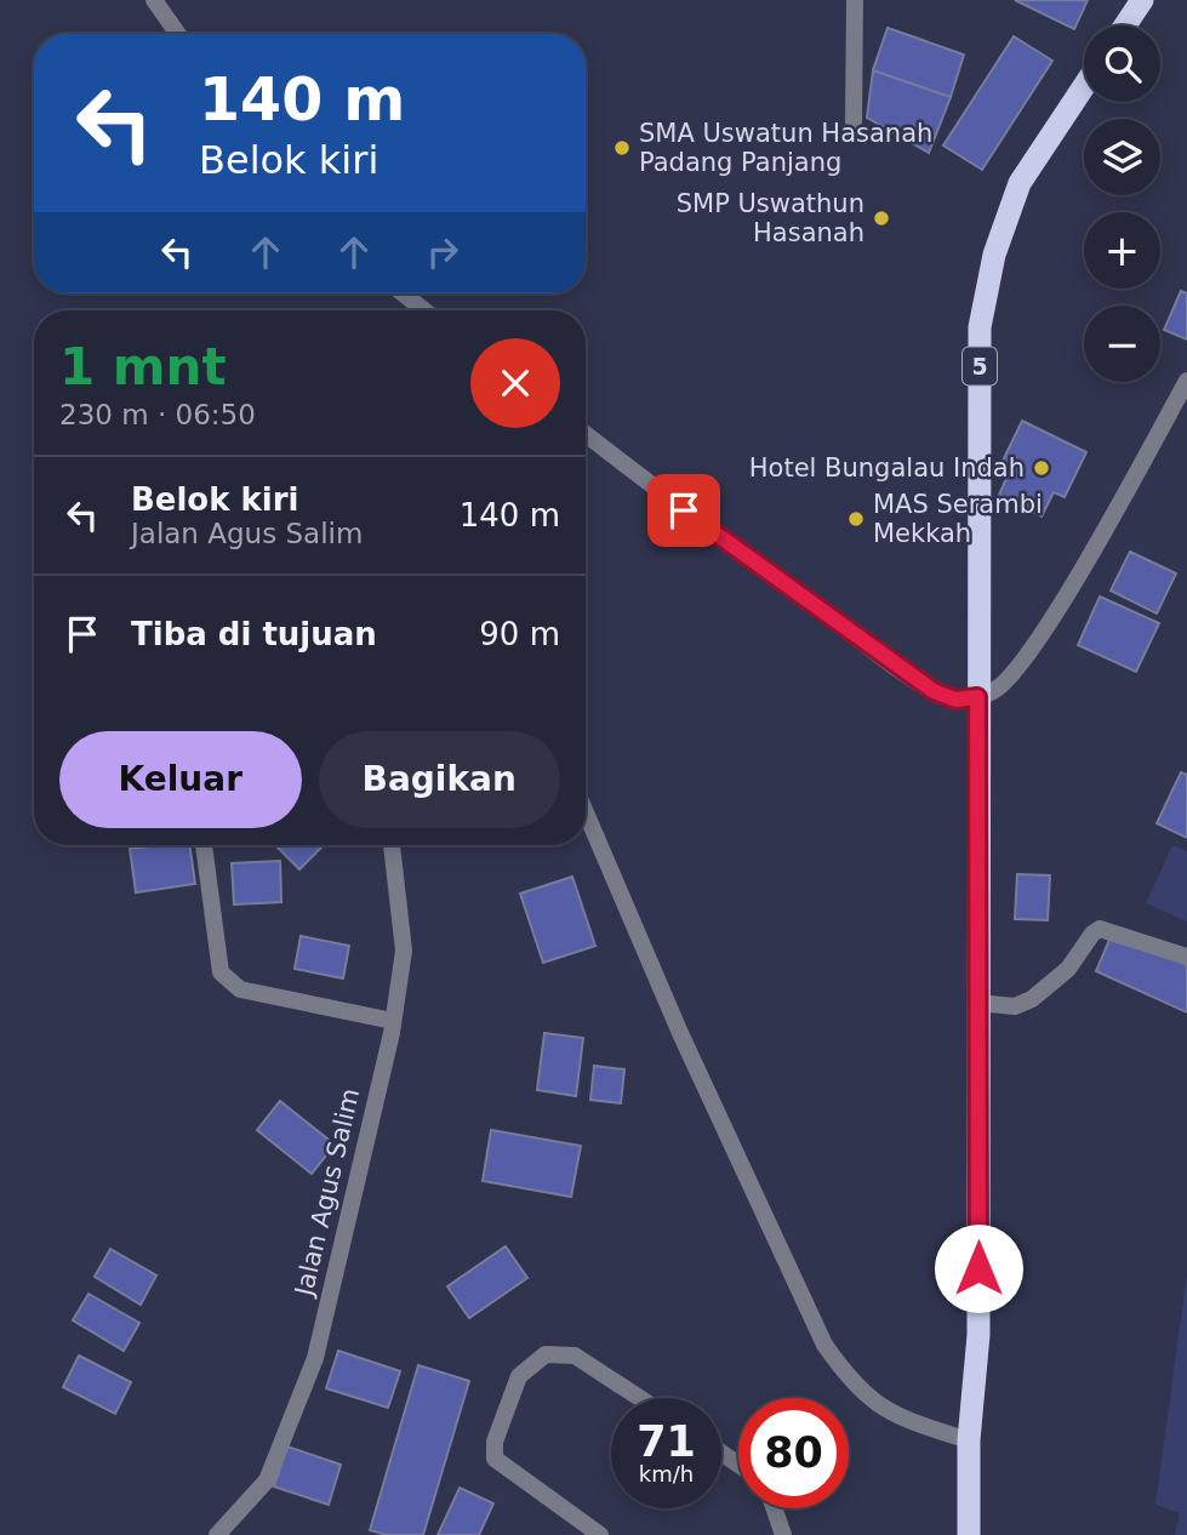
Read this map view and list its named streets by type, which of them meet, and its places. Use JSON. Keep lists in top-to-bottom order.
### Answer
{
  "streets": {
    "highway": ["5"],
    "street": ["Jalan Agus Salim"]
  },
  "places": [
    "SMA Uswatun Hasanah Padang Panjang",
    "SMP Uswathun Hasanah",
    "Hotel Bungalau Indah",
    "MAS Serambi Mekkah"
  ],
  "page": {
    "map_buttons": ["+", "−"],
    "turn": ["140 m", "Belok kiri"],
    "heading": ["1 mnt", "230 m · 06:50"],
    "list": [
      {
        "name": "Belok kiri",
        "note": "Jalan Agus Salim",
        "value": "140 m"
      },
      {
        "name": "Tiba di tujuan",
        "value": "90 m"
      }
    ],
    "buttons": ["Keluar", "Bagikan"],
    "speed": "71 km/h",
    "limit": "80"
  }
}
